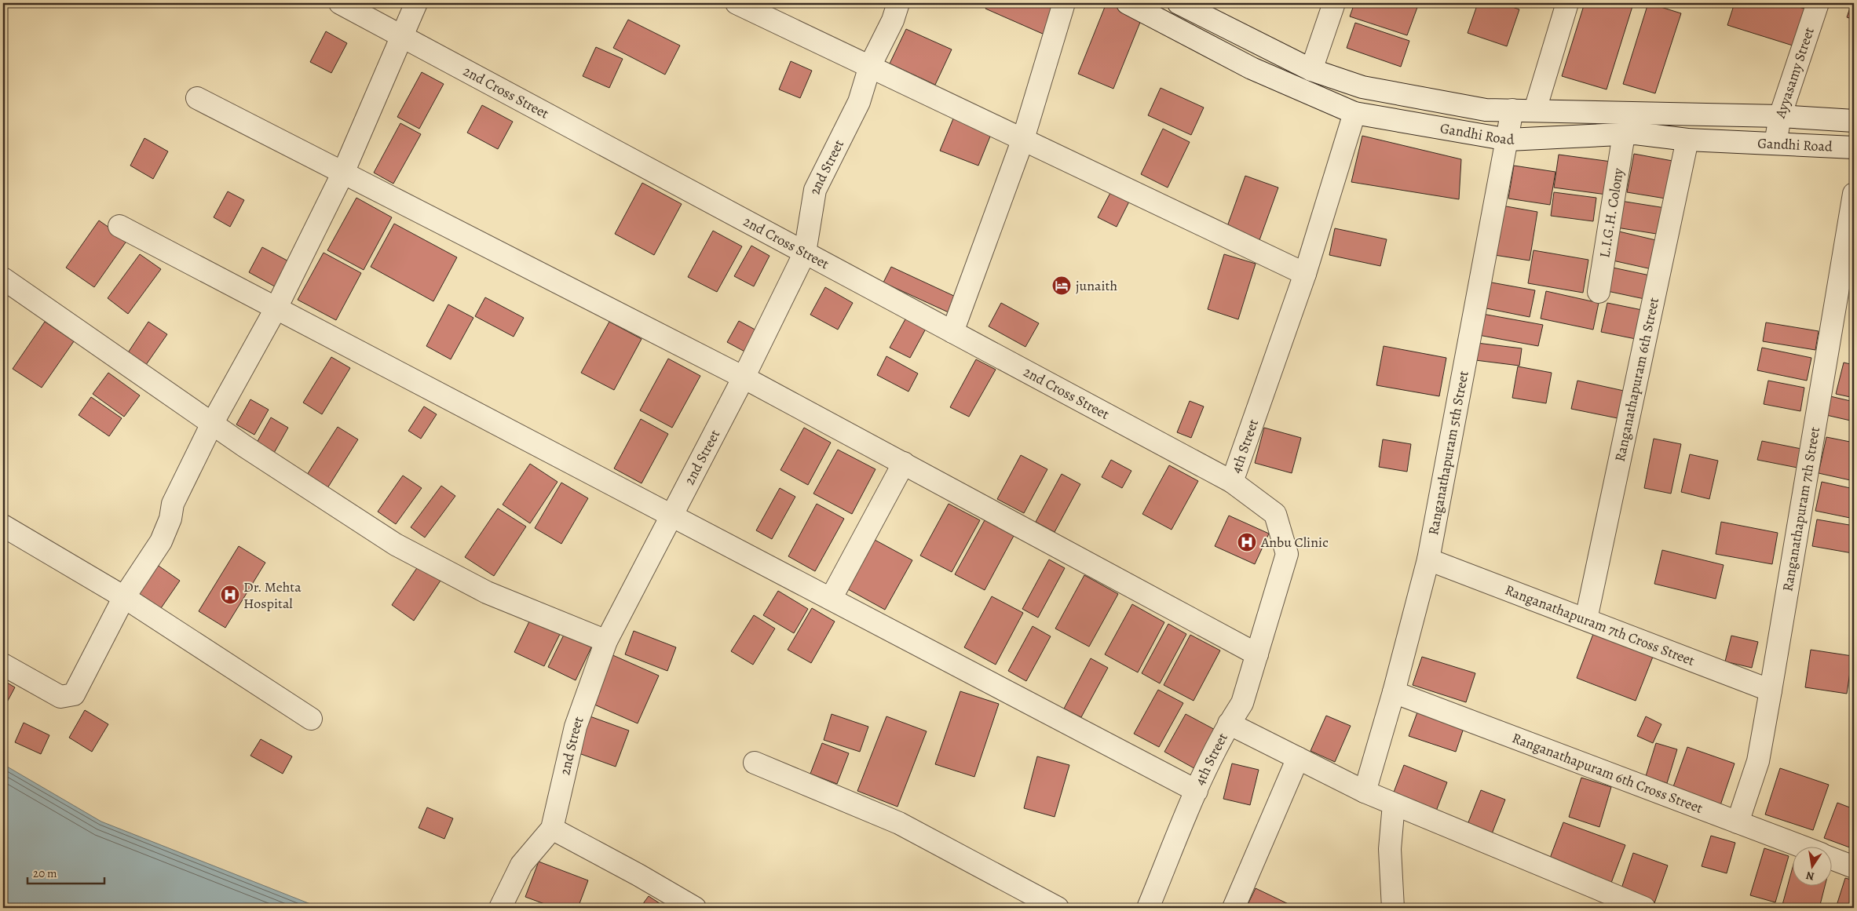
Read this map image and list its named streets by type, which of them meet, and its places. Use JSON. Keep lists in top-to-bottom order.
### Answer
{
  "streets": {
    "street": [
      "Ayyasamy Street",
      "2nd Cross Street",
      "Gandhi Road",
      "2nd Street",
      "L.I.G.H. Colony",
      "Ranganathapuram 6th Street",
      "4th Street",
      "Ranganathapuram 5th Street",
      "Ranganathapuram 7th Street",
      "Ranganathapuram 7th Cross Street",
      "Ranganathapuram 6th Cross Street"
    ]
  },
  "crossings": [
    ["Ayyasamy Street", "Gandhi Road"],
    ["2nd Cross Street", "2nd Street"],
    ["2nd Cross Street", "4th Street"],
    ["Gandhi Road", "L.I.G.H. Colony"],
    ["Gandhi Road", "Ranganathapuram 6th Street"],
    ["Gandhi Road", "4th Street"],
    ["Gandhi Road", "Ranganathapuram 5th Street"],
    ["Ranganathapuram 6th Street", "Ranganathapuram 7th Cross Street"],
    ["Ranganathapuram 5th Street", "Ranganathapuram 7th Cross Street"],
    ["Ranganathapuram 5th Street", "Ranganathapuram 6th Cross Street"],
    ["Ranganathapuram 7th Street", "Ranganathapuram 7th Cross Street"],
    ["Ranganathapuram 7th Street", "Ranganathapuram 6th Cross Street"]
  ],
  "places": {
    "hotel": ["junaith"],
    "hospital": ["Anbu Clinic", "Dr. Mehta Hospital"]
  },
  "scale_bar": "20 m",
  "north": "bottom"
}
